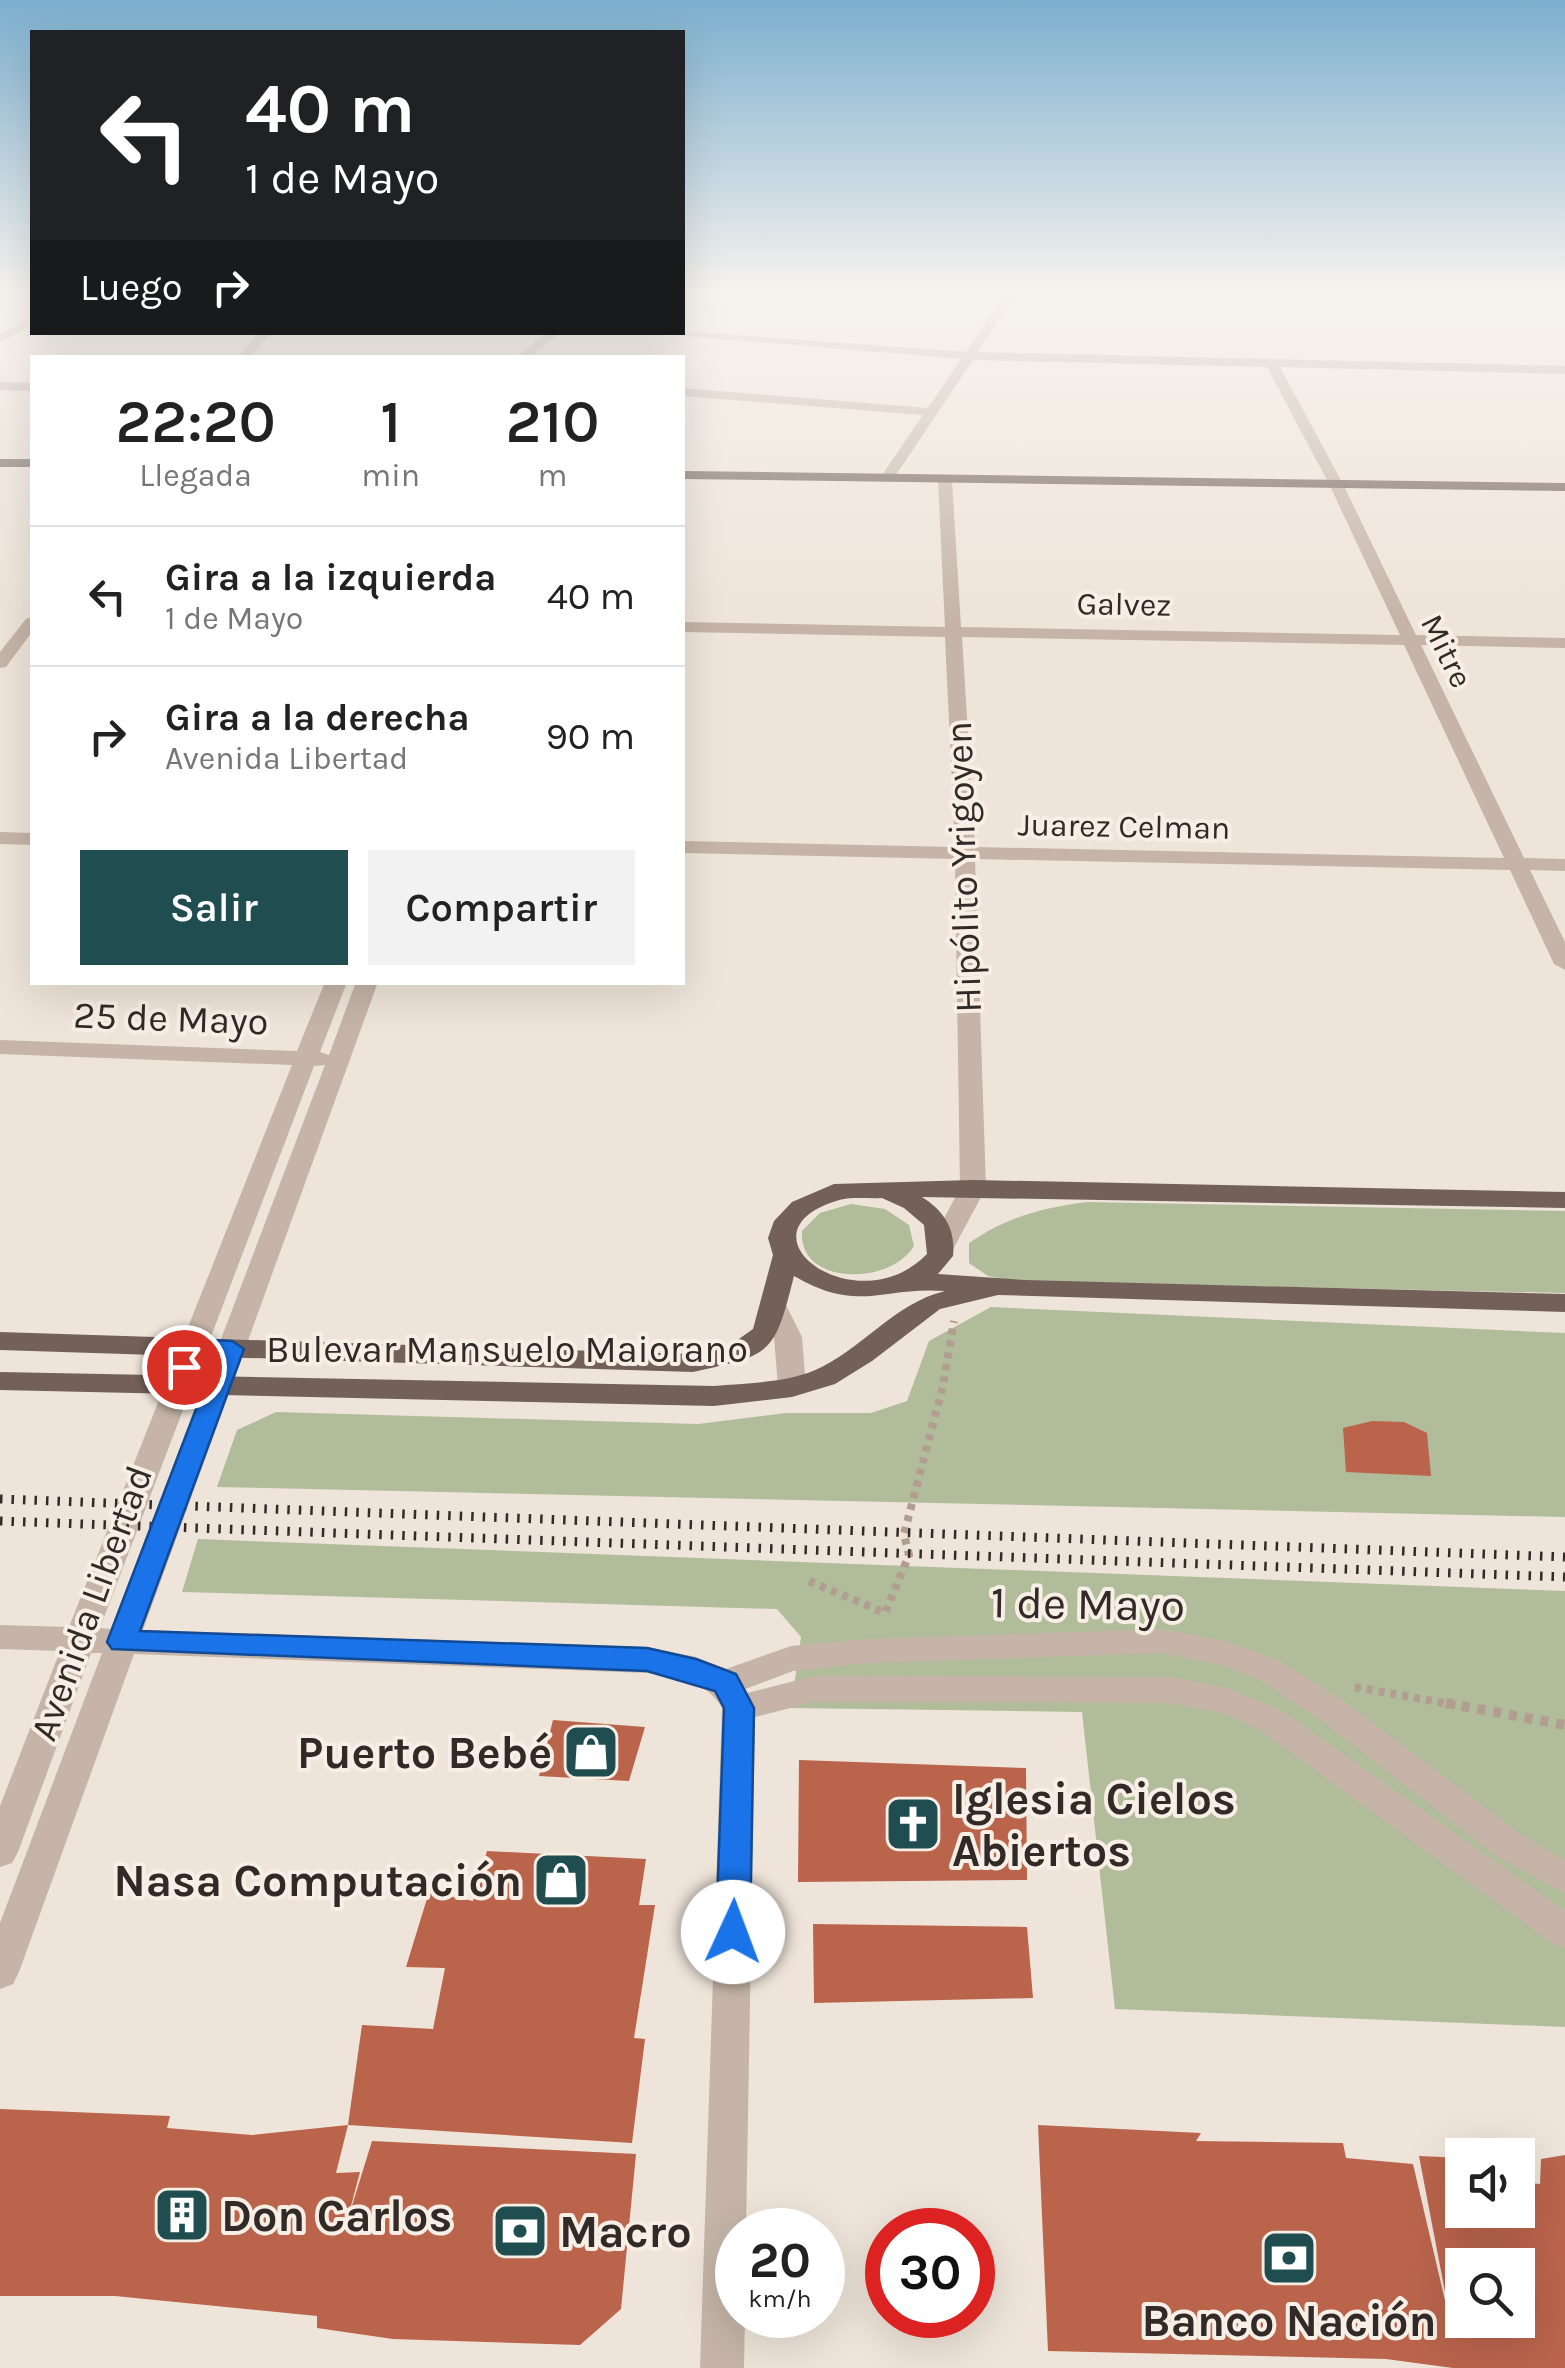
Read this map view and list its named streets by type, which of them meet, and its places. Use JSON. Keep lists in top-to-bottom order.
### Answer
{
  "streets": {
    "main road": ["Bulevar Mansuelo Maiorano"],
    "street": [
      "Galvez",
      "Mitre",
      "Juarez Celman",
      "Hipólito Yrigoyen",
      "25 de Mayo",
      "Avenida Libertad",
      "1 de Mayo"
    ]
  },
  "crossings": [
    ["Galvez", "Mitre"],
    ["Galvez", "Hipólito Yrigoyen"],
    ["Mitre", "Juarez Celman"],
    ["Juarez Celman", "Hipólito Yrigoyen"],
    ["Hipólito Yrigoyen", "Bulevar Mansuelo Maiorano"],
    ["25 de Mayo", "Avenida Libertad"],
    ["Bulevar Mansuelo Maiorano", "Avenida Libertad"]
  ],
  "places": {
    "shop": ["Puerto Bebé", "Nasa Computación"],
    "church": ["Iglesia Cielos Abiertos"],
    "building": ["Don Carlos"],
    "bank": ["Macro", "Banco Nación"]
  },
  "page": {
    "turn": ["40 m", "1 de Mayo"],
    "then": "Luego",
    "eta": [
      "22:20",
      "Llegada",
      "1",
      "min",
      "210",
      "m"
    ],
    "list": [
      {
        "name": "Gira a la izquierda",
        "note": "1 de Mayo",
        "value": "40 m"
      },
      {
        "name": "Gira a la derecha",
        "note": "Avenida Libertad",
        "value": "90 m"
      }
    ],
    "buttons": ["Salir", "Compartir"],
    "speed": "20 km/h",
    "limit": "30"
  }
}
